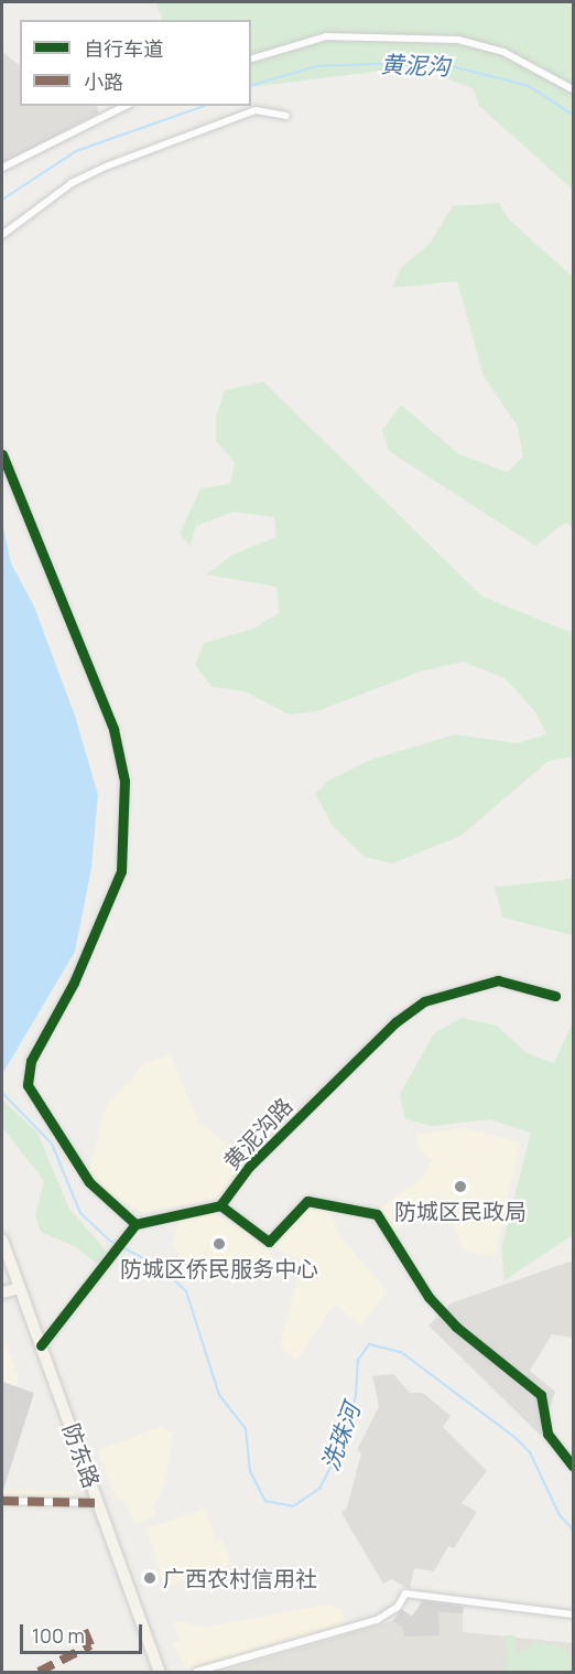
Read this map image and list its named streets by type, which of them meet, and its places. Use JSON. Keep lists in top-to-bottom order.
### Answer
{
  "streets": {
    "main road": ["防东路"],
    "street": ["黄泥沟路"]
  },
  "water": ["黄泥沟", "洗珠河"],
  "places": ["防城区民政局", "防城区侨民服务中心", "广西农村信用社"],
  "legend": ["自行车道", "小路"],
  "scale_bar": "100 m"
}
